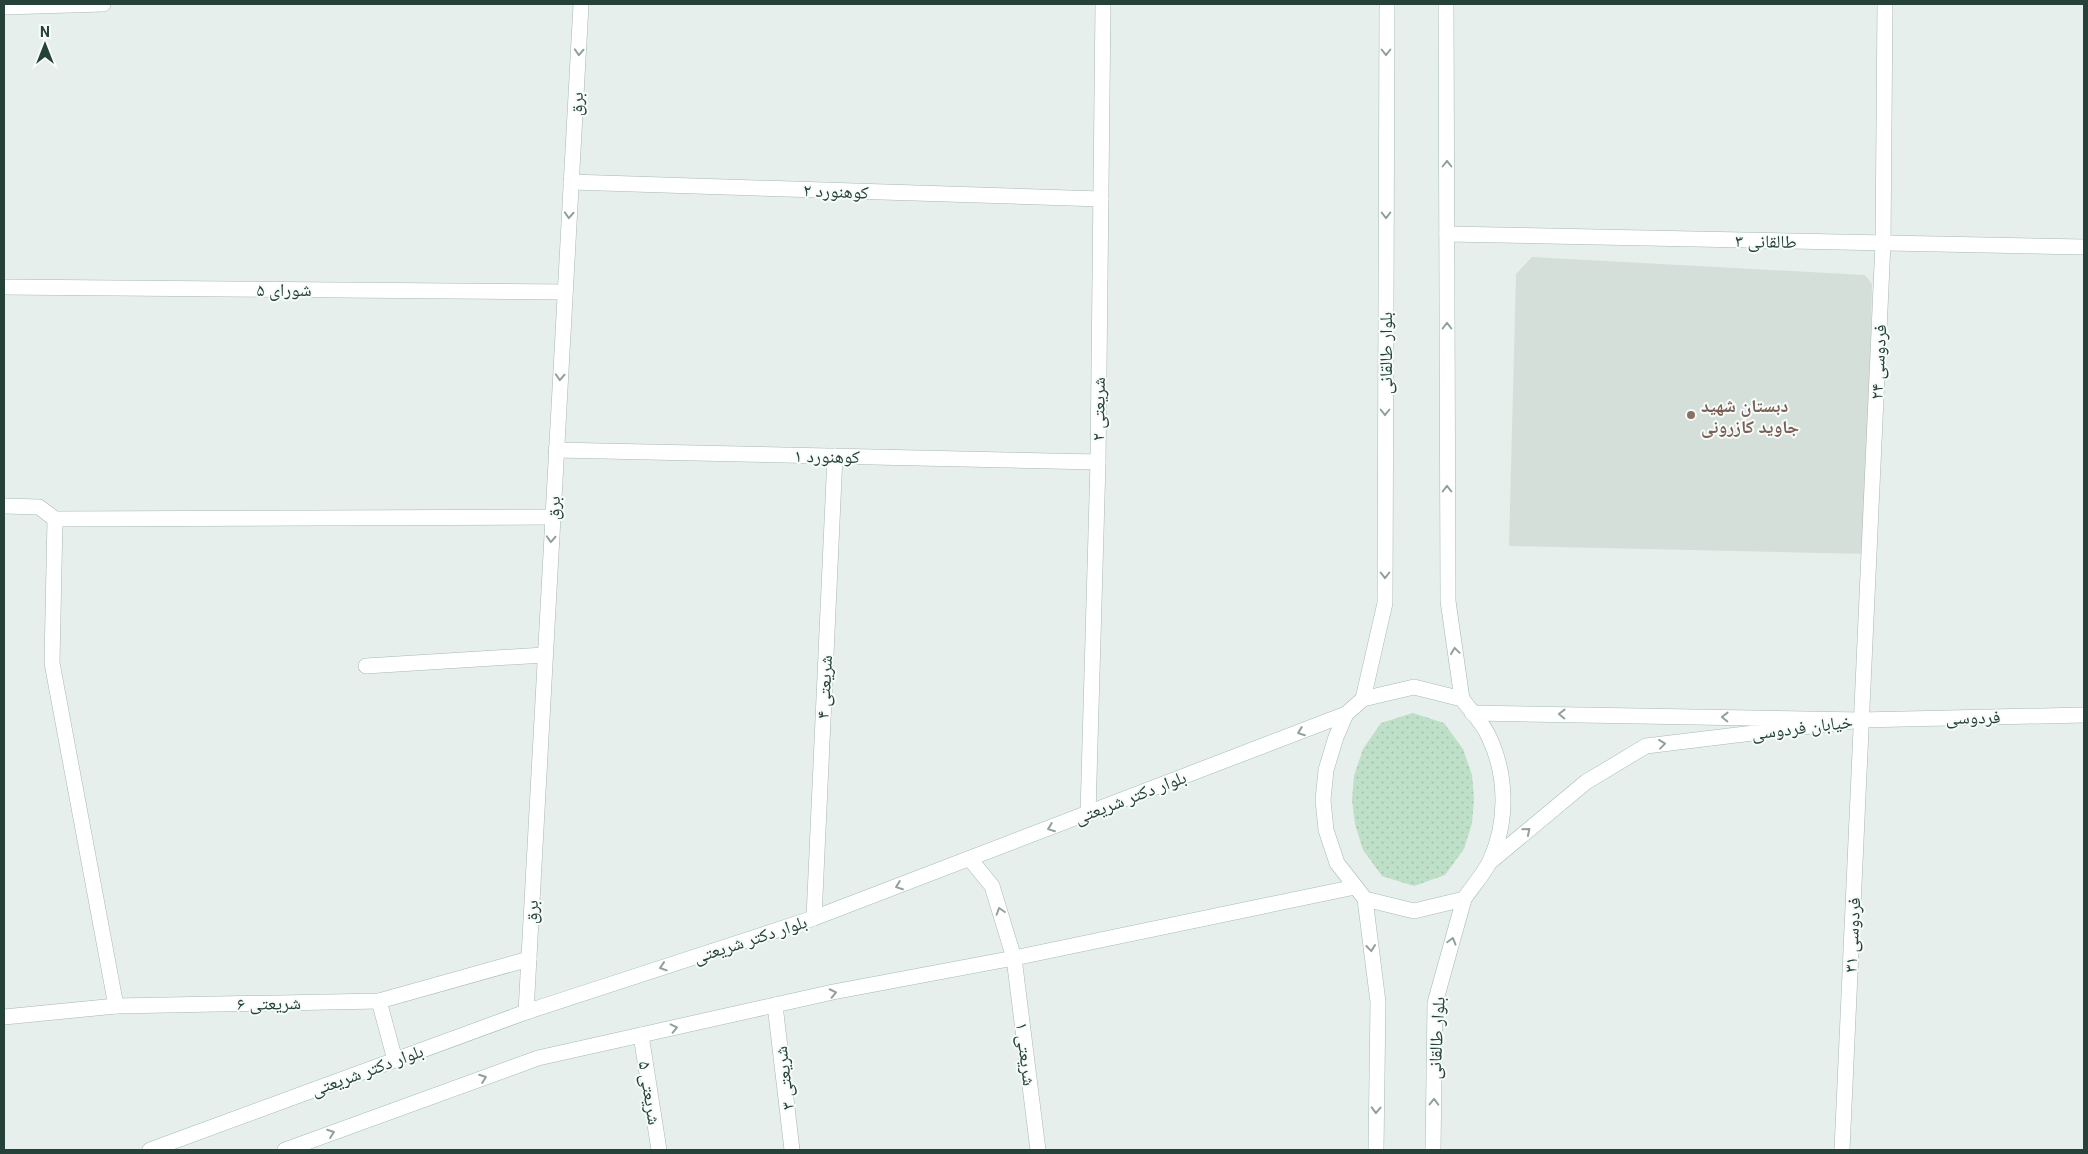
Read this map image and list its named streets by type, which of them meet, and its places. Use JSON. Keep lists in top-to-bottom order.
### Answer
{
  "streets": {
    "street": [
      "برق",
      "کوهنورد ۲",
      "طالقانی ۳",
      "شورای ۵",
      "بلوار طالقانی",
      "فردوسی ۲۴",
      "شریعتی ۲",
      "کوهنورد ۱",
      "شریعتی ۴",
      "فردوسی",
      "خیابان فردوسی",
      "بلوار دکتر شریعتی",
      "فردوسی ۳۱",
      "شریعتی ۶",
      "شریعتی ۱",
      "شریعتی ۳",
      "شریعتی ۵"
    ]
  },
  "crossings": [
    ["برق", "کوهنورد ۲"],
    ["برق", "شورای ۵"],
    ["برق", "کوهنورد ۱"],
    ["برق", "بلوار دکتر شریعتی"],
    ["برق", "شریعتی ۶"],
    ["کوهنورد ۲", "شریعتی ۲"],
    ["طالقانی ۳", "فردوسی ۲۴"],
    ["بلوار طالقانی", "خیابان فردوسی"],
    ["فردوسی ۲۴", "فردوسی"],
    ["فردوسی ۲۴", "خیابان فردوسی"],
    ["فردوسی ۲۴", "فردوسی ۳۱"],
    ["شریعتی ۲", "کوهنورد ۱"],
    ["شریعتی ۲", "بلوار دکتر شریعتی"],
    ["کوهنورد ۱", "شریعتی ۴"],
    ["شریعتی ۴", "بلوار دکتر شریعتی"],
    ["فردوسی", "خیابان فردوسی"],
    ["فردوسی", "فردوسی ۳۱"],
    ["خیابان فردوسی", "فردوسی ۳۱"],
    ["بلوار دکتر شریعتی", "شریعتی ۱"]
  ],
  "one_way": ["برق", "شریعتی ۱"],
  "places": ["دبستان شهید جاوید کازرونی"],
  "north": "top"
}
